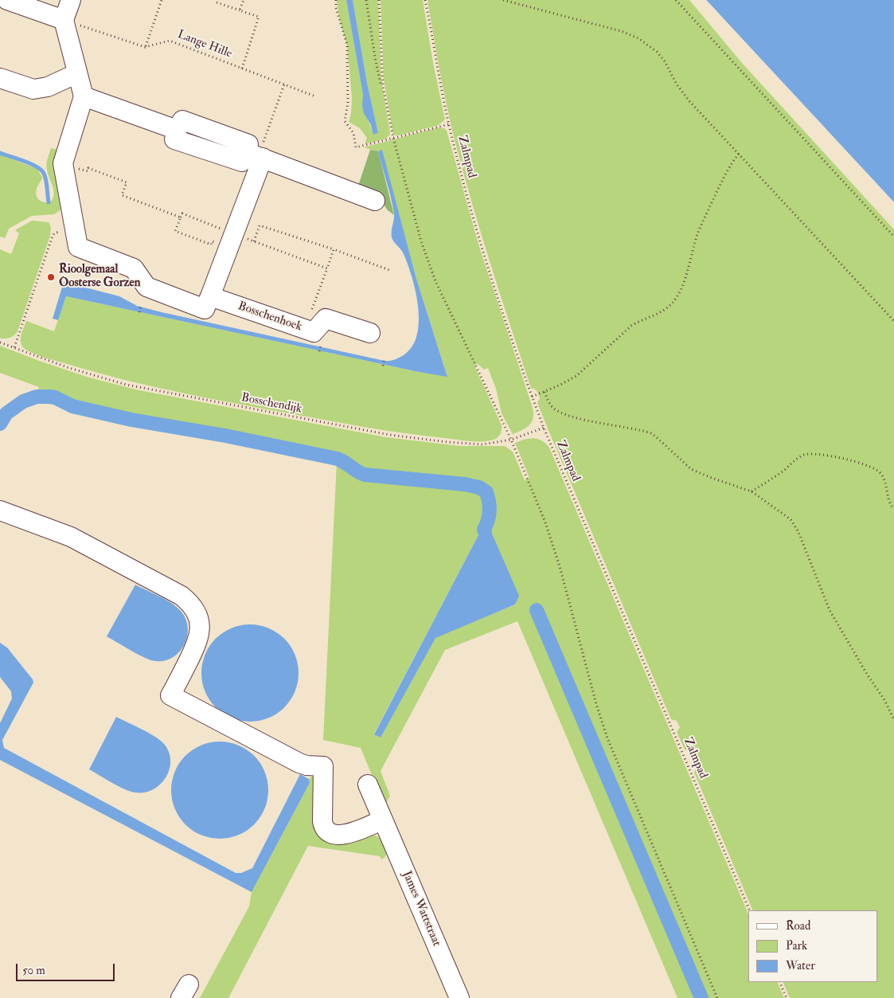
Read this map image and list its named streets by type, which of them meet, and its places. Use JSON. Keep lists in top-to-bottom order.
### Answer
{
  "streets": {
    "street": ["Bosschenhoek", "James Wattstraat"],
    "path": ["Lange Hille", "Zalmpad", "Bosschendijk"]
  },
  "crossings": [
    ["Zalmpad", "Bosschendijk"]
  ],
  "places": ["Rioolgemaal Oosterse Gorzen"],
  "legend": ["Road", "Park", "Water"],
  "scale_bar": "50 m"
}
